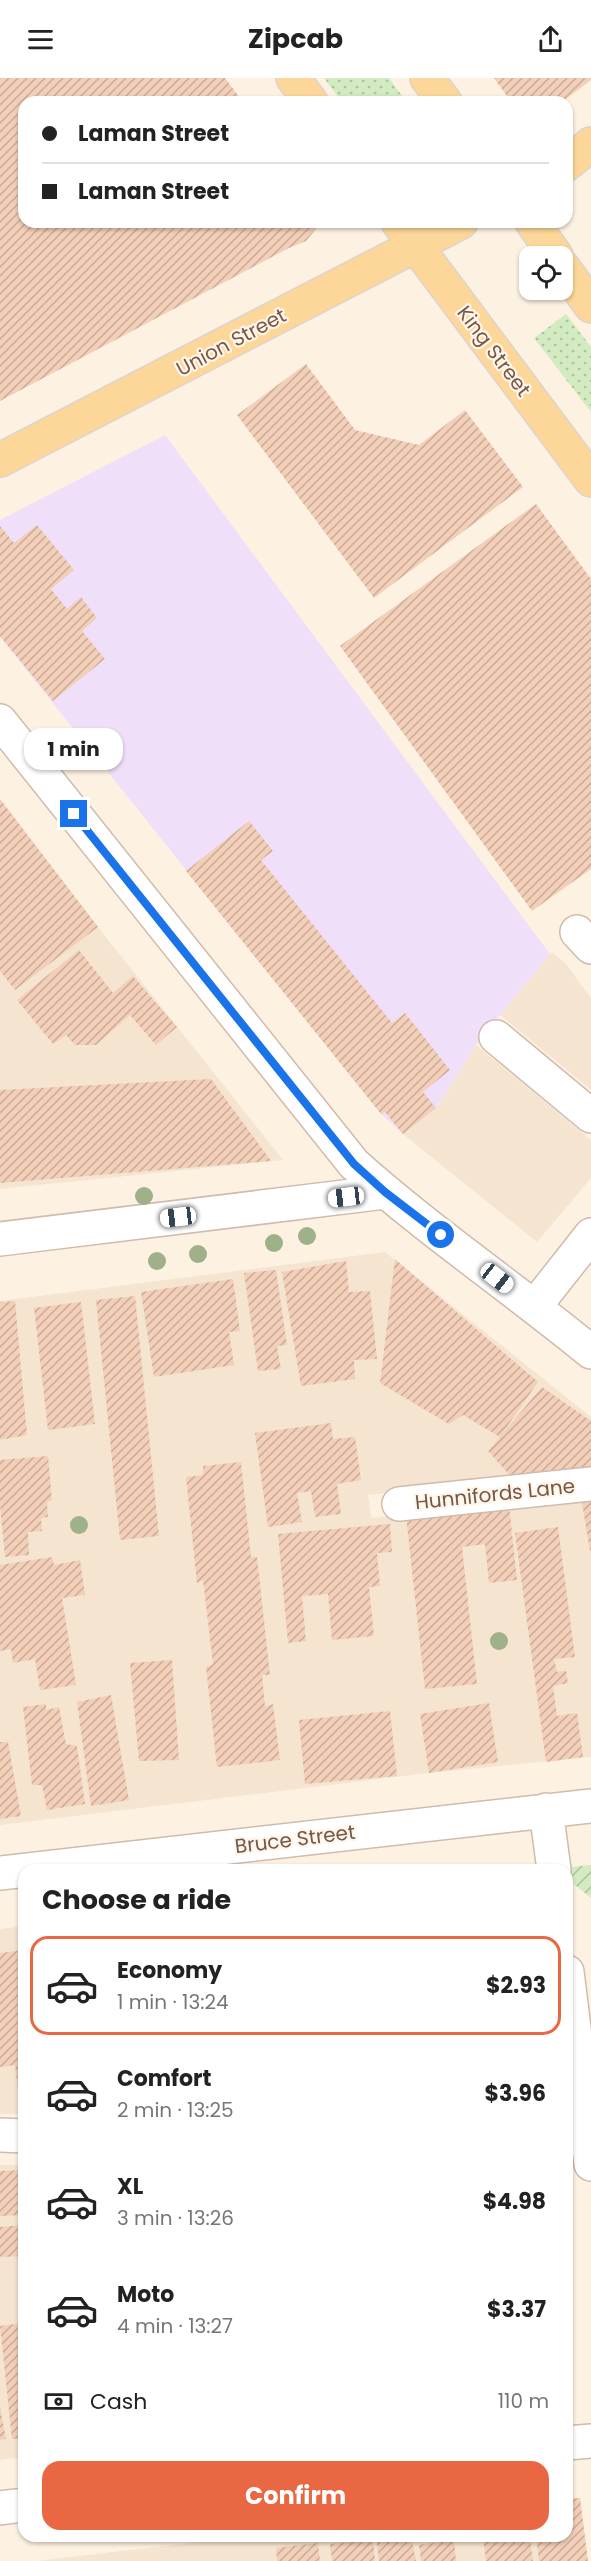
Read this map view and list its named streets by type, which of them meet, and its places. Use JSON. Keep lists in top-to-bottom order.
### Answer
{
  "streets": {
    "main road": ["Union Street", "King Street"],
    "street": ["Hunnifords Lane", "Bruce Street"]
  },
  "crossings": [
    ["Union Street", "King Street"]
  ],
  "page": {
    "header": "Zipcab",
    "banner": ["Laman Street", "Laman Street"],
    "bubble": "1 min",
    "heading": "Choose a ride",
    "list": [
      {
        "name": "Economy",
        "note": "1 min · 13:24",
        "value": "$2.93"
      },
      {
        "name": "Comfort",
        "note": "2 min · 13:25",
        "value": "$3.96"
      },
      {
        "name": "XL",
        "note": "3 min · 13:26",
        "value": "$4.98"
      },
      {
        "name": "Moto",
        "note": "4 min · 13:27",
        "value": "$3.37"
      }
    ],
    "pay": ["Cash", "110 m"],
    "buttons": "Confirm"
  }
}
